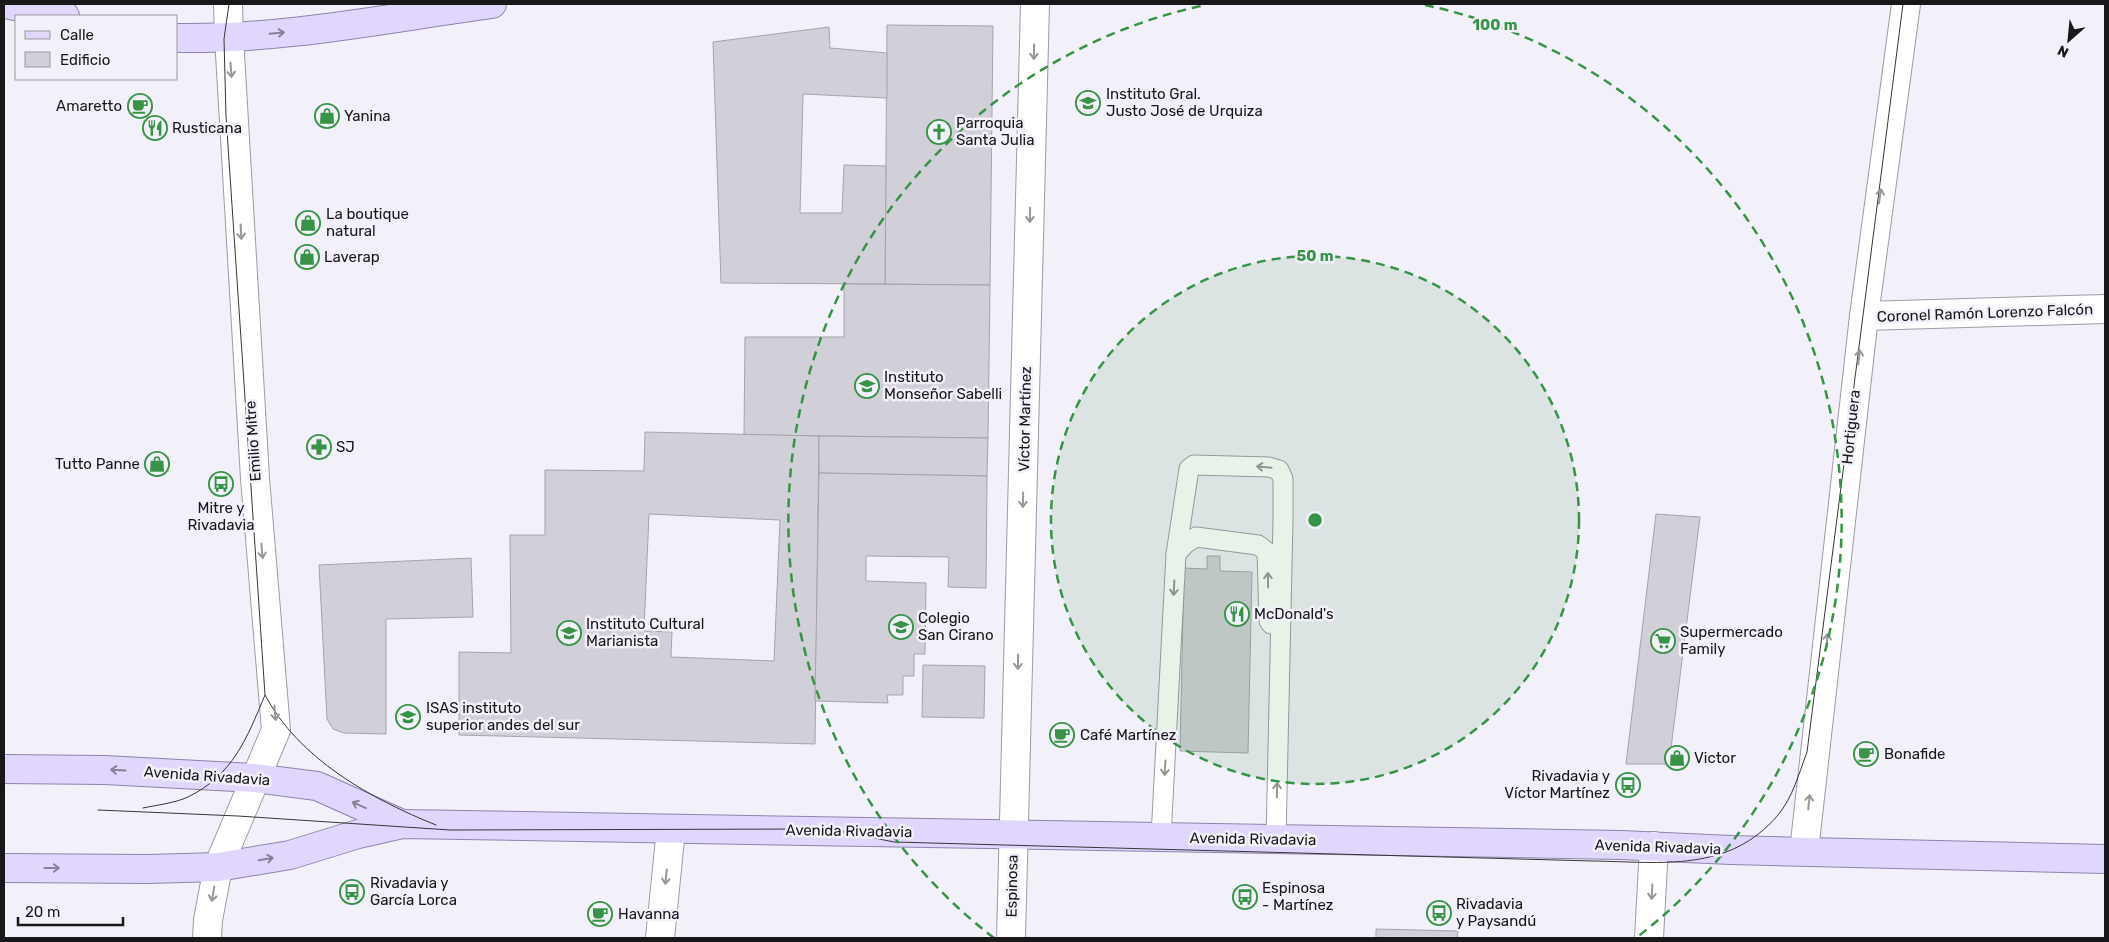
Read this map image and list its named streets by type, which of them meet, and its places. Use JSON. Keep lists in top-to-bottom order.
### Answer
{
  "streets": {
    "main road": ["Avenida Rivadavia"],
    "street": [
      "Coronel Ramón Lorenzo Falcón",
      "Víctor Martínez",
      "Hortiguera",
      "Emilio Mitre",
      "Espinosa"
    ]
  },
  "crossings": [
    ["Coronel Ramón Lorenzo Falcón", "Hortiguera"],
    ["Víctor Martínez", "Avenida Rivadavia"],
    ["Víctor Martínez", "Espinosa"],
    ["Hortiguera", "Avenida Rivadavia"],
    ["Emilio Mitre", "Avenida Rivadavia"],
    ["Avenida Rivadavia", "Espinosa"]
  ],
  "one_way": ["Víctor Martínez", "Hortiguera", "Emilio Mitre"],
  "places": {
    "school or university": [
      "Instituto Gral. Justo José de Urquiza",
      "Instituto Monseñor Sabelli",
      "Colegio San Cirano",
      "Instituto Cultural Marianista",
      "ISAS instituto superior andes del sur"
    ],
    "cafe": [
      "Amaretto",
      "Café Martínez",
      "Bonafide",
      "Havanna"
    ],
    "shop": [
      "Yanina",
      "La boutique natural",
      "Laverap",
      "Tutto Panne",
      "Victor"
    ],
    "restaurant": ["Rusticana", "McDonald's"],
    "church": ["Parroquia Santa Julia"],
    "pharmacy": ["SJ"],
    "bus stop": [
      "Mitre y Rivadavia",
      "Rivadavia y Víctor Martínez",
      "Rivadavia y García Lorca",
      "Espinosa - Martínez",
      "Rivadavia y Paysandú"
    ],
    "supermarket": ["Supermercado Family"]
  },
  "legend": ["Calle", "Edificio"],
  "scale_bar": "20 m",
  "north": "bottom left",
  "rings": ["100 m", "50 m"]
}
